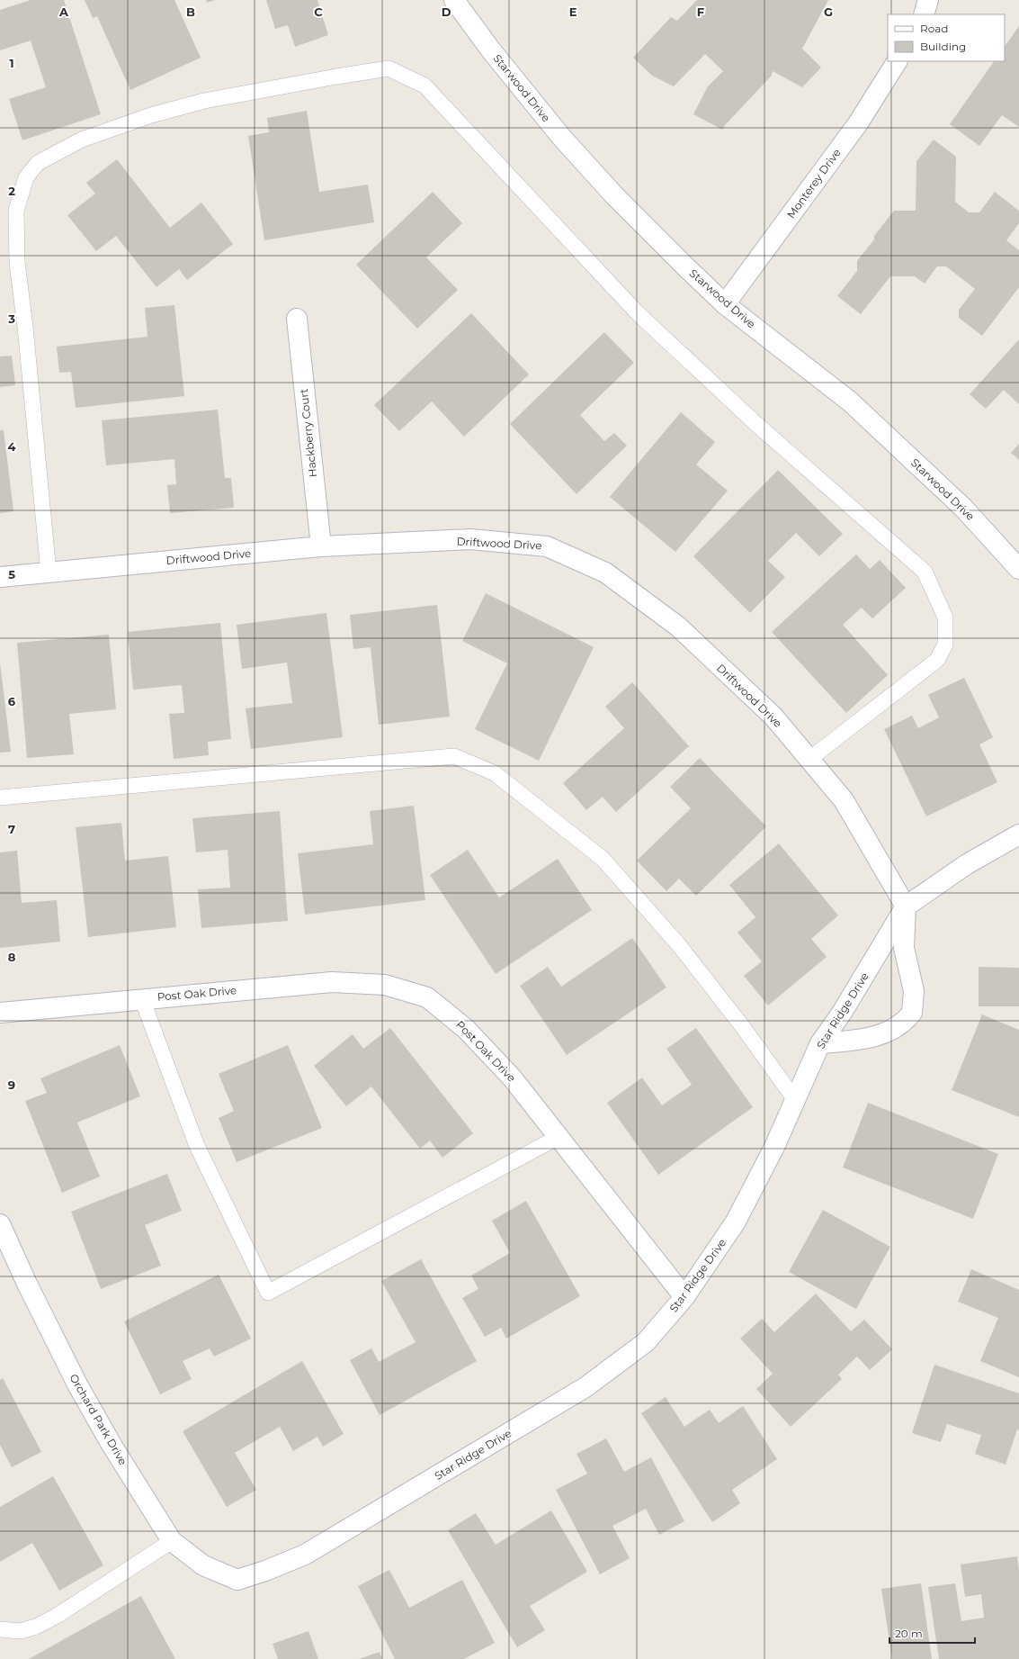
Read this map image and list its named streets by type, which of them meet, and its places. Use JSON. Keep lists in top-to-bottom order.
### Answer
{
  "streets": {
    "street": [
      "Starwood Drive",
      "Monterey Drive",
      "Hackberry Court",
      "Driftwood Drive",
      "Post Oak Drive",
      "Star Ridge Drive",
      "Orchard Park Drive"
    ]
  },
  "crossings": [
    ["Starwood Drive", "Monterey Drive"],
    ["Hackberry Court", "Driftwood Drive"],
    ["Driftwood Drive", "Star Ridge Drive"],
    ["Post Oak Drive", "Star Ridge Drive"],
    ["Star Ridge Drive", "Orchard Park Drive"]
  ],
  "legend": ["Road", "Building"],
  "scale_bar": "20 m",
  "grid": {
    "columns": [
      "A",
      "B",
      "C",
      "D",
      "E",
      "F",
      "G"
    ],
    "rows": [
      "1",
      "2",
      "3",
      "4",
      "5",
      "6",
      "7",
      "8",
      "9"
    ]
  }
}
